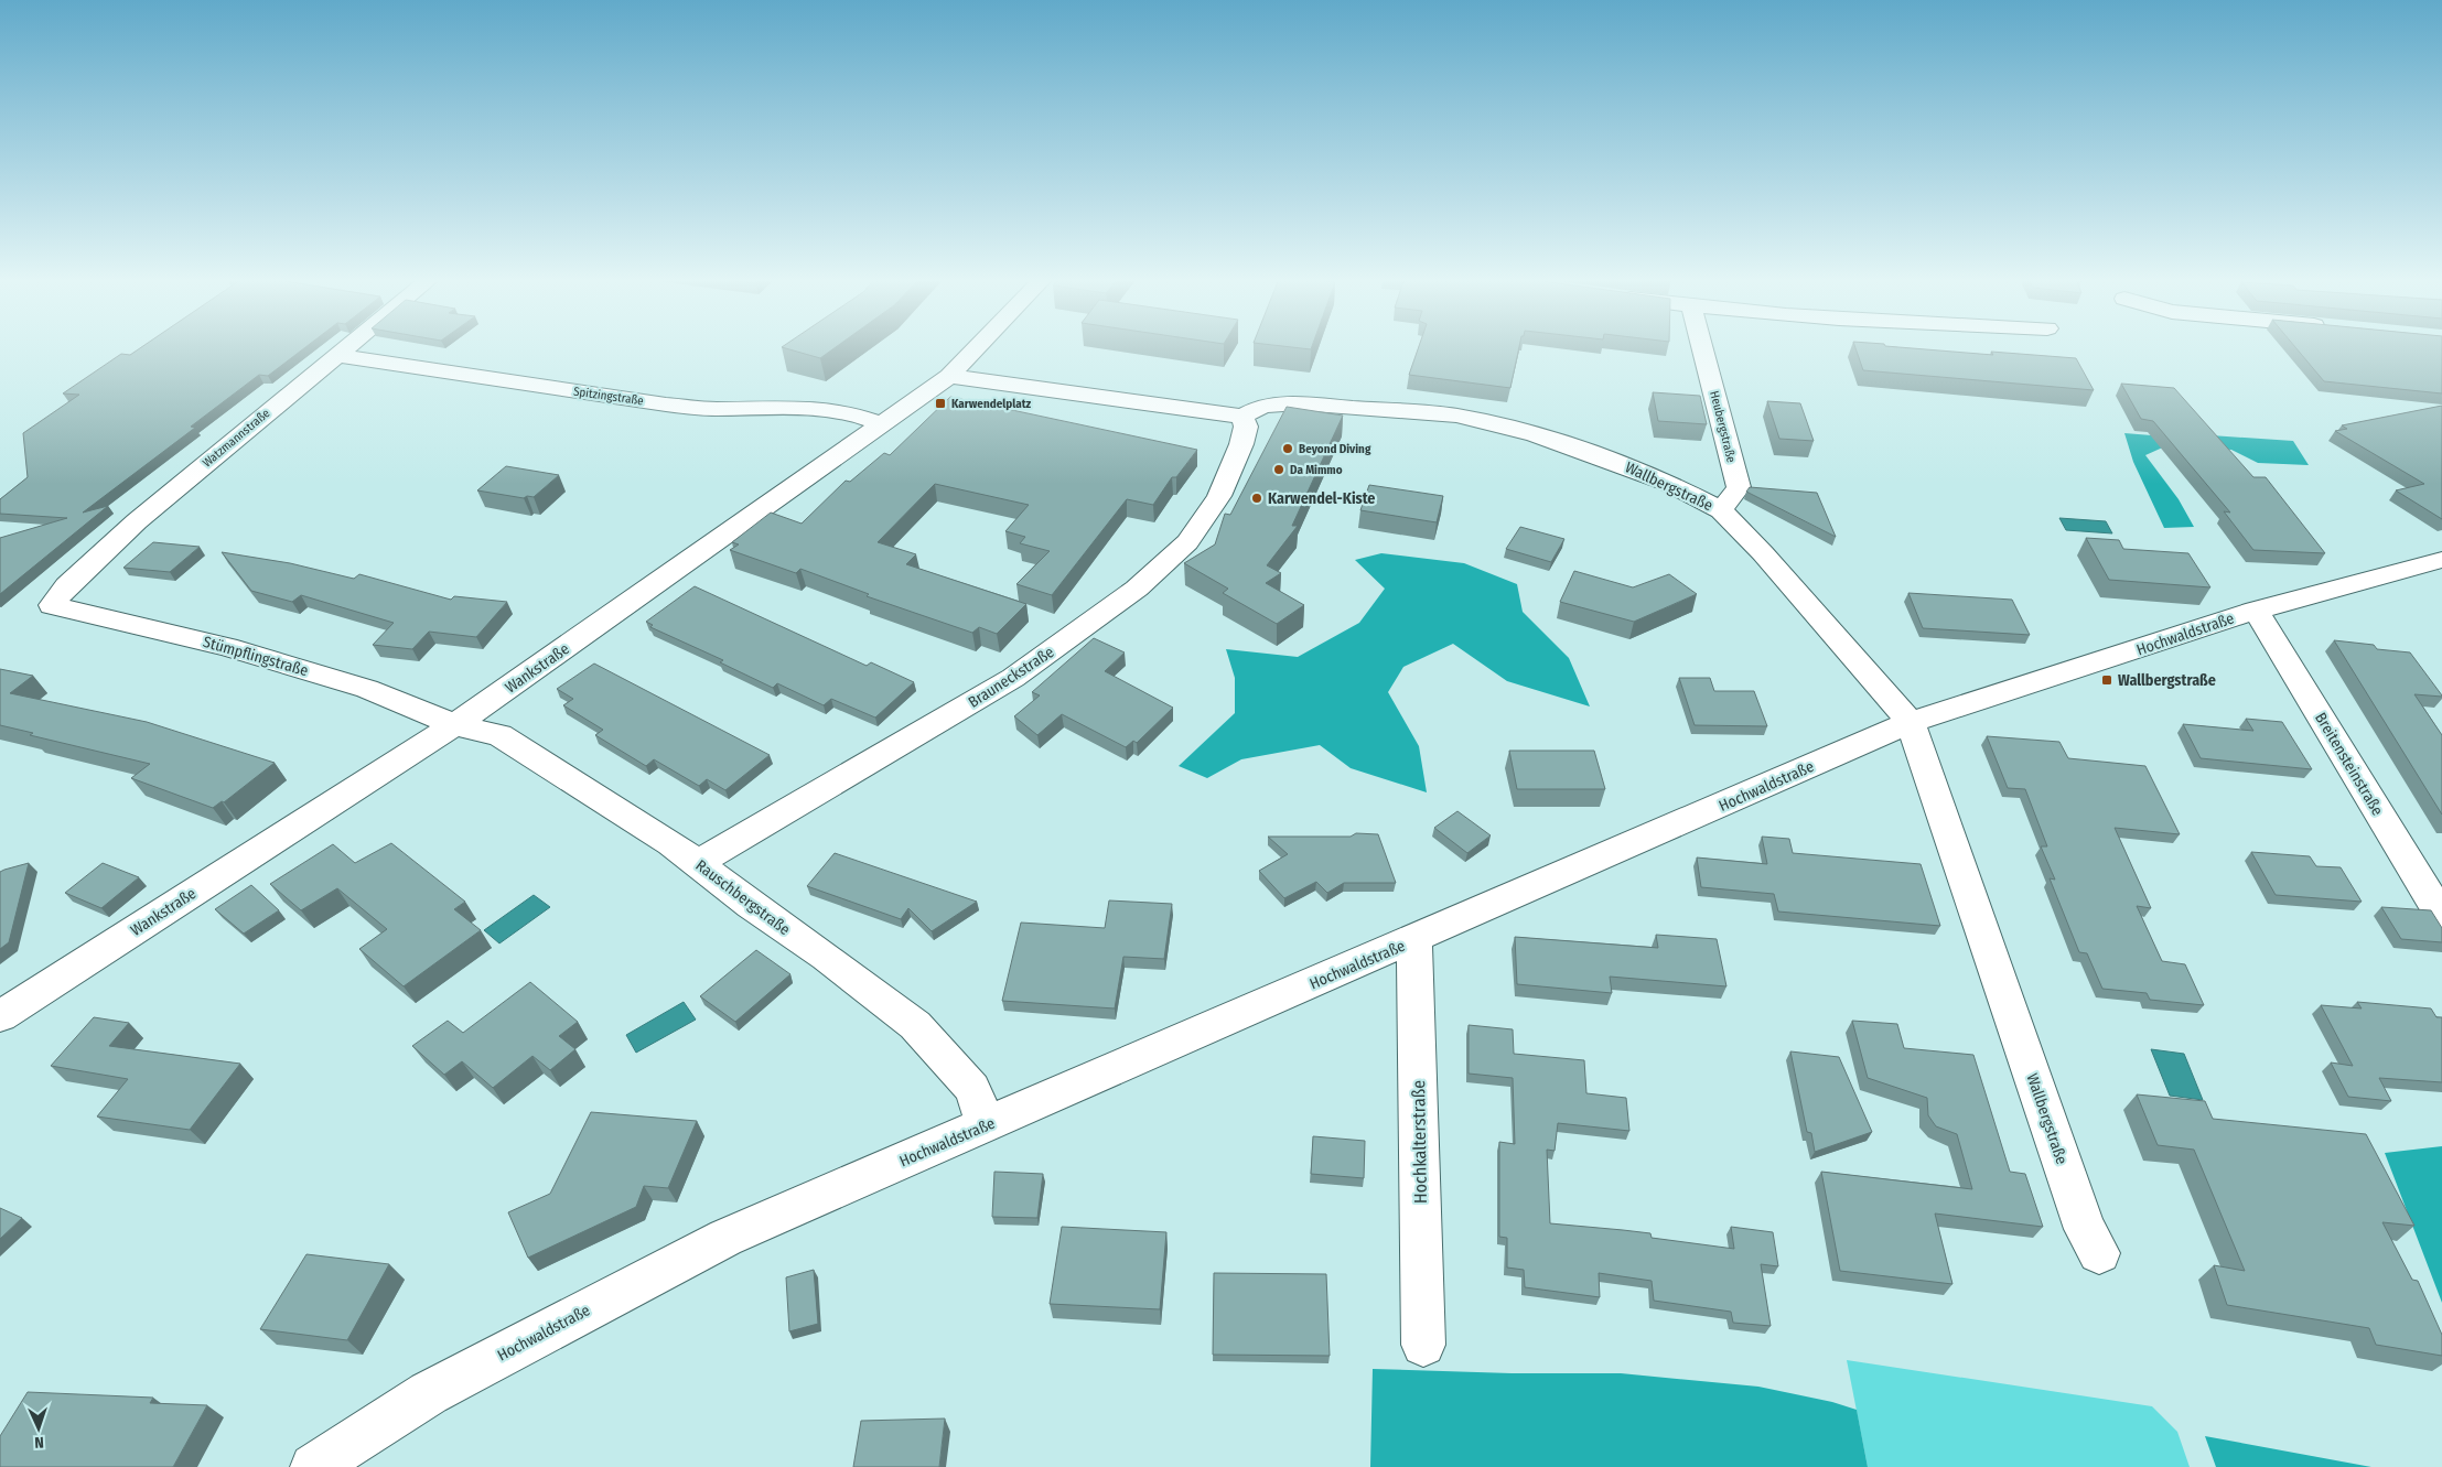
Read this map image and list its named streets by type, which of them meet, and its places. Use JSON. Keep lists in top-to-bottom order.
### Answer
{
  "streets": {
    "street": [
      "Spitzingstraße",
      "Heubergstraße",
      "Watzmannstraße",
      "Wallbergstraße",
      "Hochwaldstraße",
      "Stümpflingstraße",
      "Wankstraße",
      "Brauneckstraße",
      "Breitensteinstraße",
      "Rauschbergstraße",
      "Hochkalterstraße"
    ]
  },
  "crossings": [
    ["Spitzingstraße", "Watzmannstraße"],
    ["Spitzingstraße", "Wankstraße"],
    ["Heubergstraße", "Wallbergstraße"],
    ["Watzmannstraße", "Stümpflingstraße"],
    ["Wallbergstraße", "Hochwaldstraße"],
    ["Wallbergstraße", "Brauneckstraße"],
    ["Hochwaldstraße", "Breitensteinstraße"],
    ["Hochwaldstraße", "Rauschbergstraße"],
    ["Hochwaldstraße", "Hochkalterstraße"],
    ["Stümpflingstraße", "Wankstraße"],
    ["Stümpflingstraße", "Rauschbergstraße"],
    ["Wankstraße", "Rauschbergstraße"],
    ["Brauneckstraße", "Rauschbergstraße"]
  ],
  "places": {
    "transit": ["Karwendelplatz", "Wallbergstraße"],
    "other": ["Beyond Diving", "Da Mimmo", "Karwendel-Kiste"]
  },
  "north": "bottom"
}
